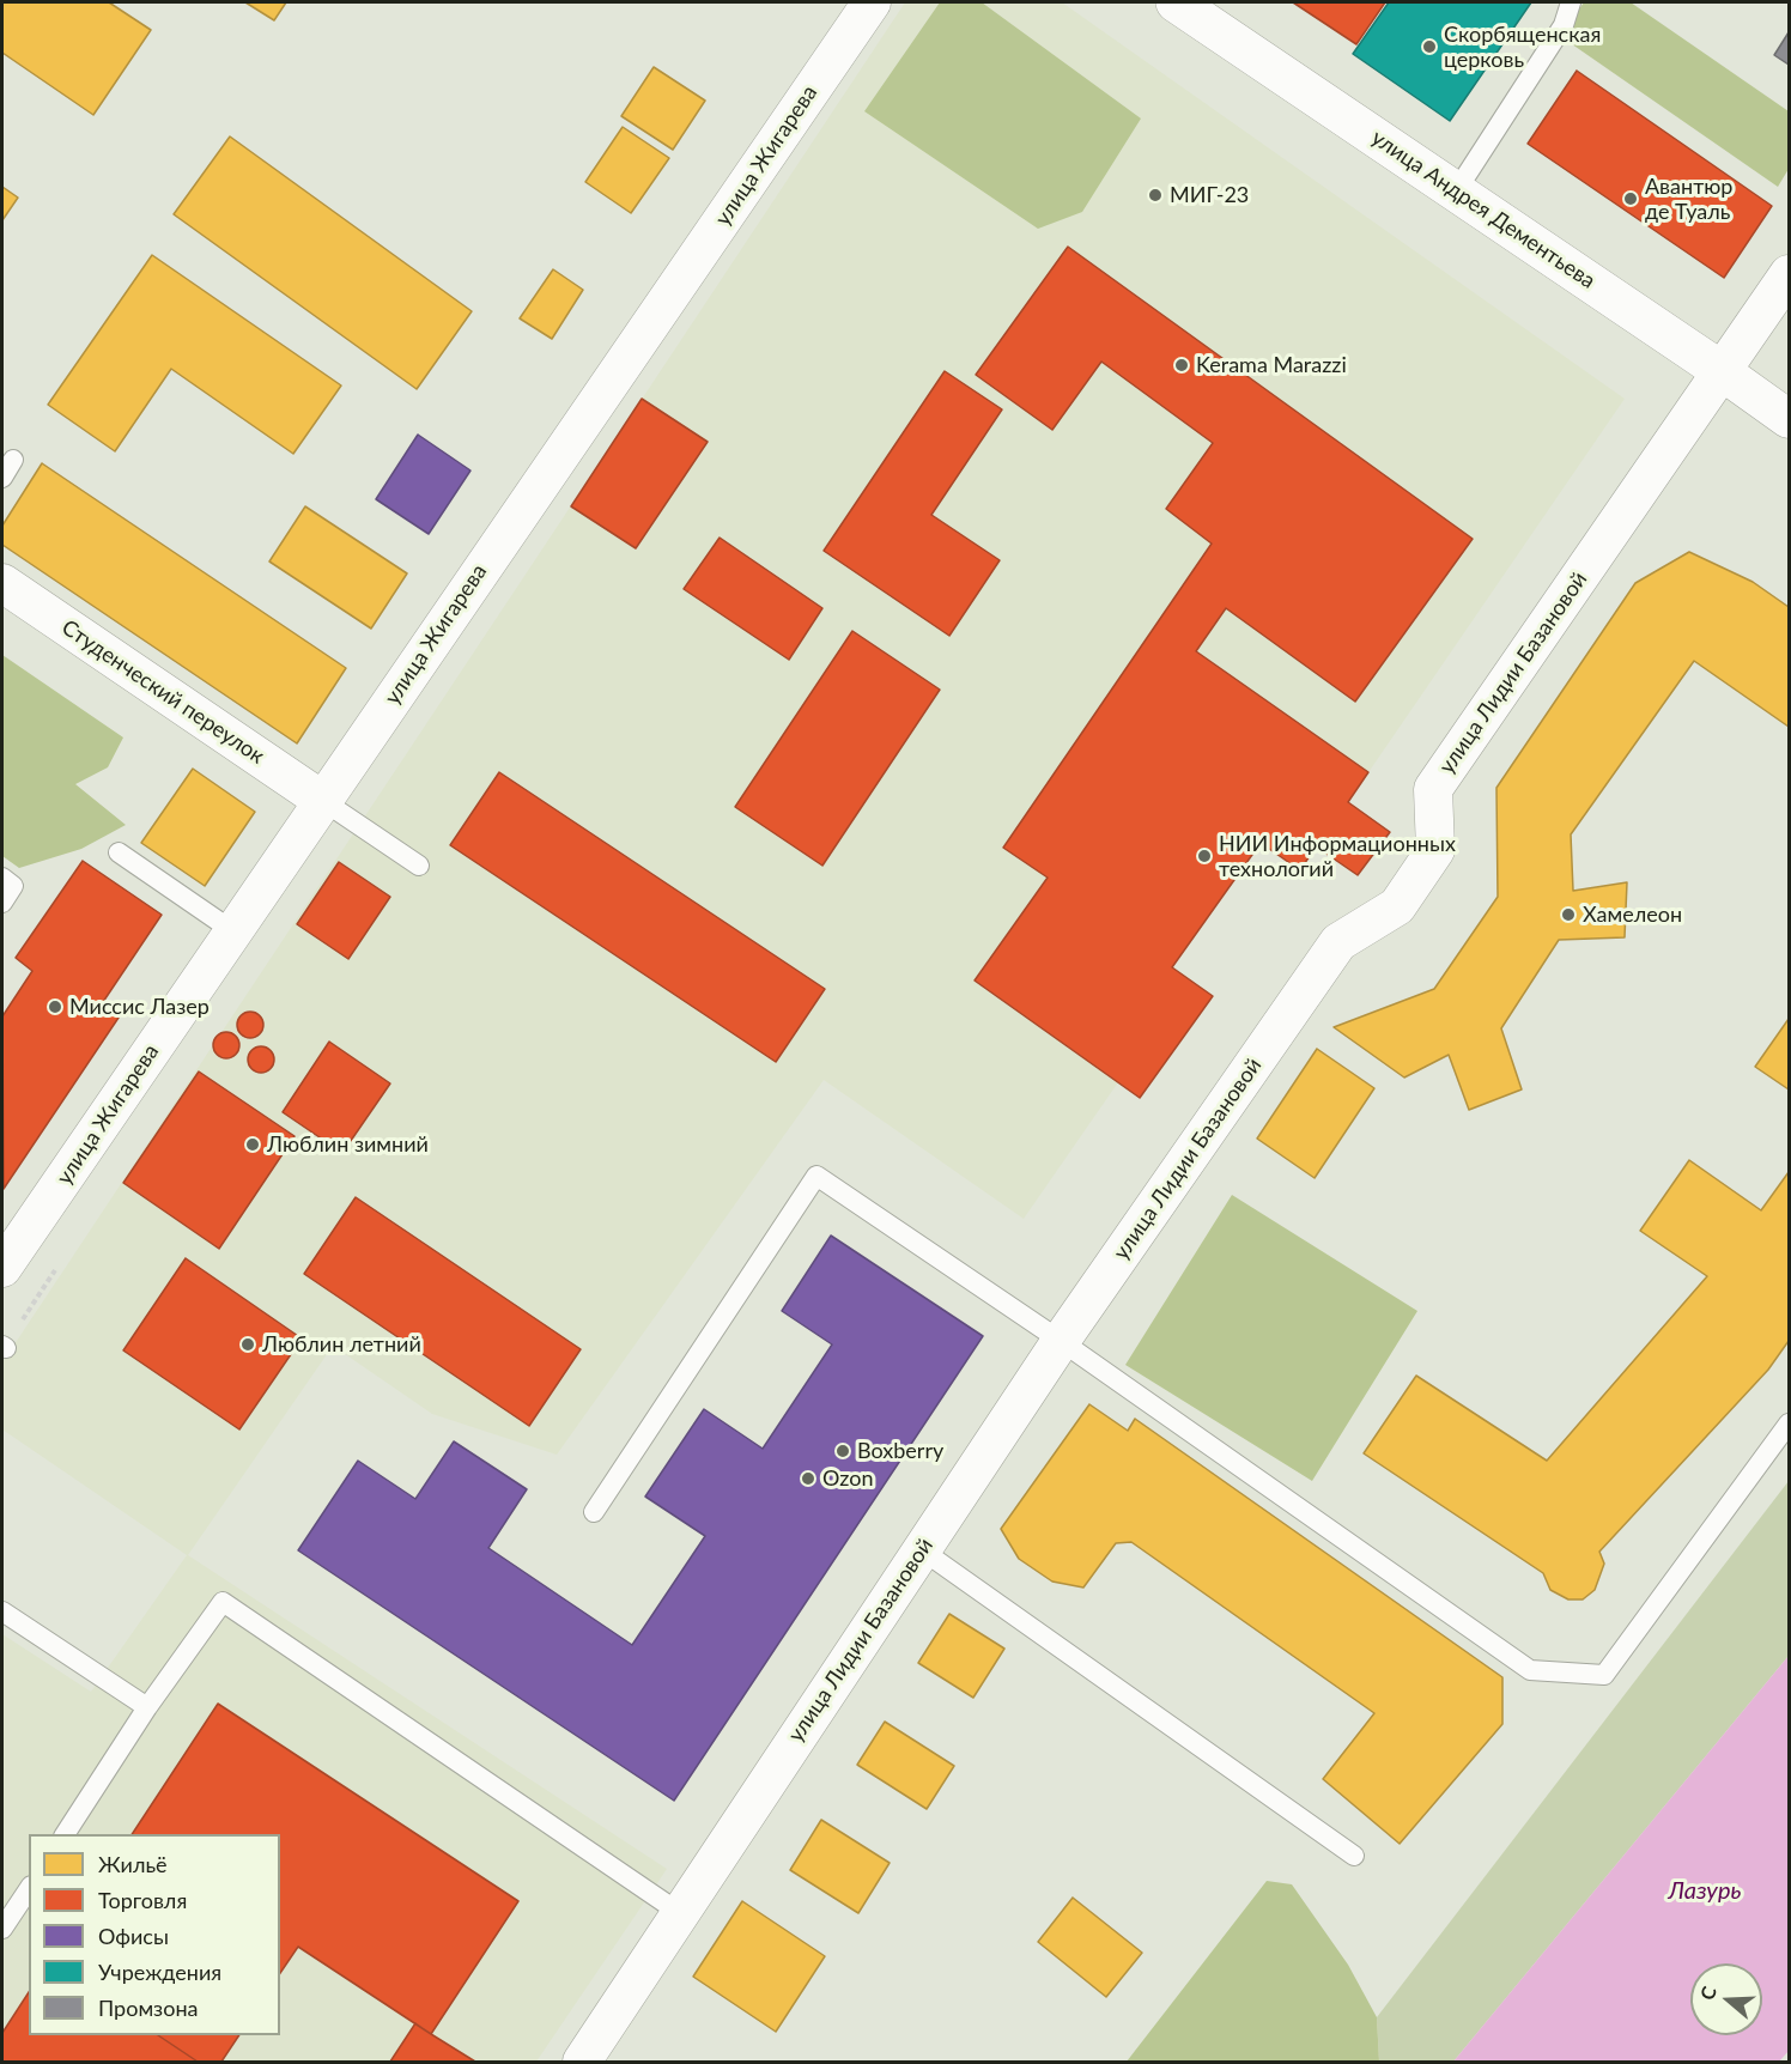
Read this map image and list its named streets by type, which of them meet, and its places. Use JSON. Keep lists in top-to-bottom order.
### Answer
{
  "streets": {
    "street": [
      "улица Жигарева",
      "улица Андрея Дементьева",
      "улица Лидии Базановой",
      "Студенческий переулок"
    ]
  },
  "crossings": [
    ["улица Жигарева", "Студенческий переулок"],
    ["улица Андрея Дементьева", "улица Лидии Базановой"]
  ],
  "water": ["Лазурь"],
  "places": [
    "Скорбященская церковь",
    "МИГ-23",
    "Авантюр де Туаль",
    "Kerama Marazzi",
    "НИИ Информационных технологий",
    "Хамелеон",
    "Миссис Лазер",
    "Люблин зимний",
    "Люблин летний",
    "Boxberry",
    "Ozon"
  ],
  "legend": [
    "Жильё",
    "Торговля",
    "Офисы",
    "Учреждения",
    "Промзона"
  ],
  "north": "left"
}
